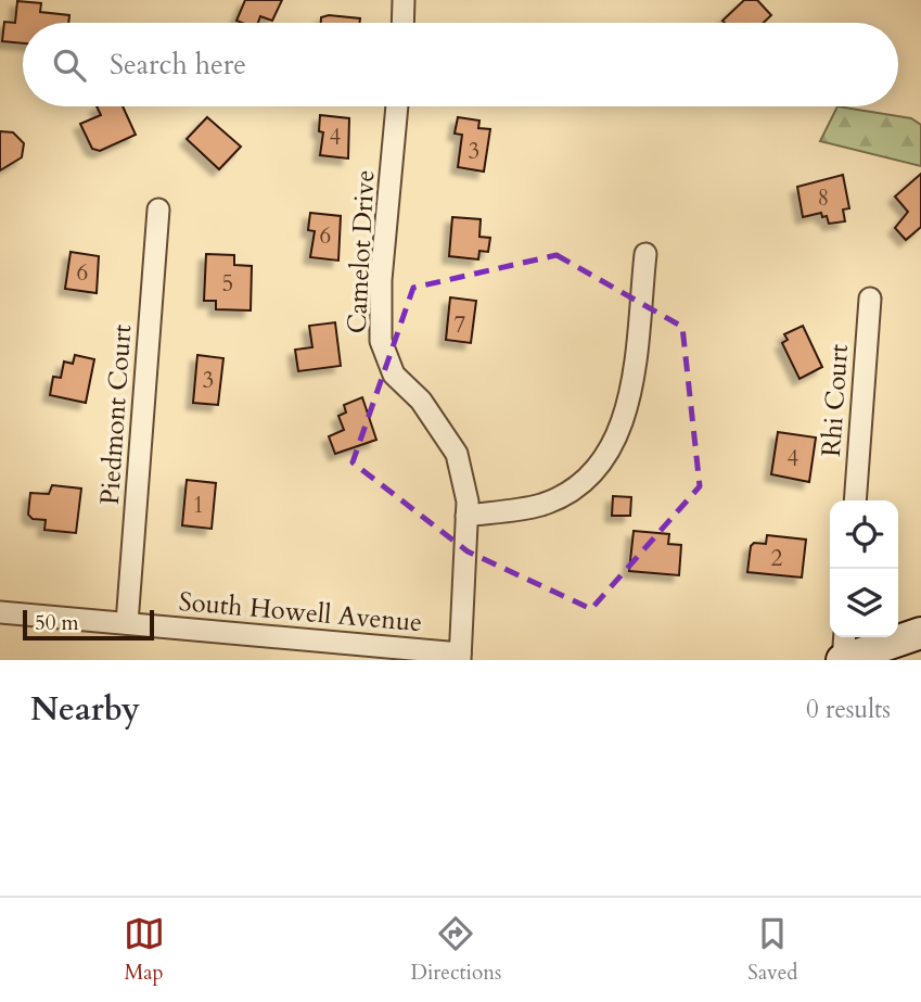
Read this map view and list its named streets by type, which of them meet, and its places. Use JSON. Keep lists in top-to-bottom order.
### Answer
{
  "streets": {
    "street": [
      "Camelot Drive",
      "Rhi Court",
      "Piedmont Court",
      "South Howell Avenue"
    ]
  },
  "crossings": [
    ["Camelot Drive", "South Howell Avenue"],
    ["Piedmont Court", "South Howell Avenue"]
  ],
  "house_numbers": [
    "4",
    "3",
    "8",
    "6",
    "6",
    "5",
    "7",
    "3",
    "4",
    "1",
    "2"
  ],
  "scale_bar": "50 m",
  "page": {
    "search": "Search here",
    "scale": "50 m",
    "heading": ["Nearby", "0 results"],
    "nav": ["Map", "Directions", "Saved"]
  }
}
